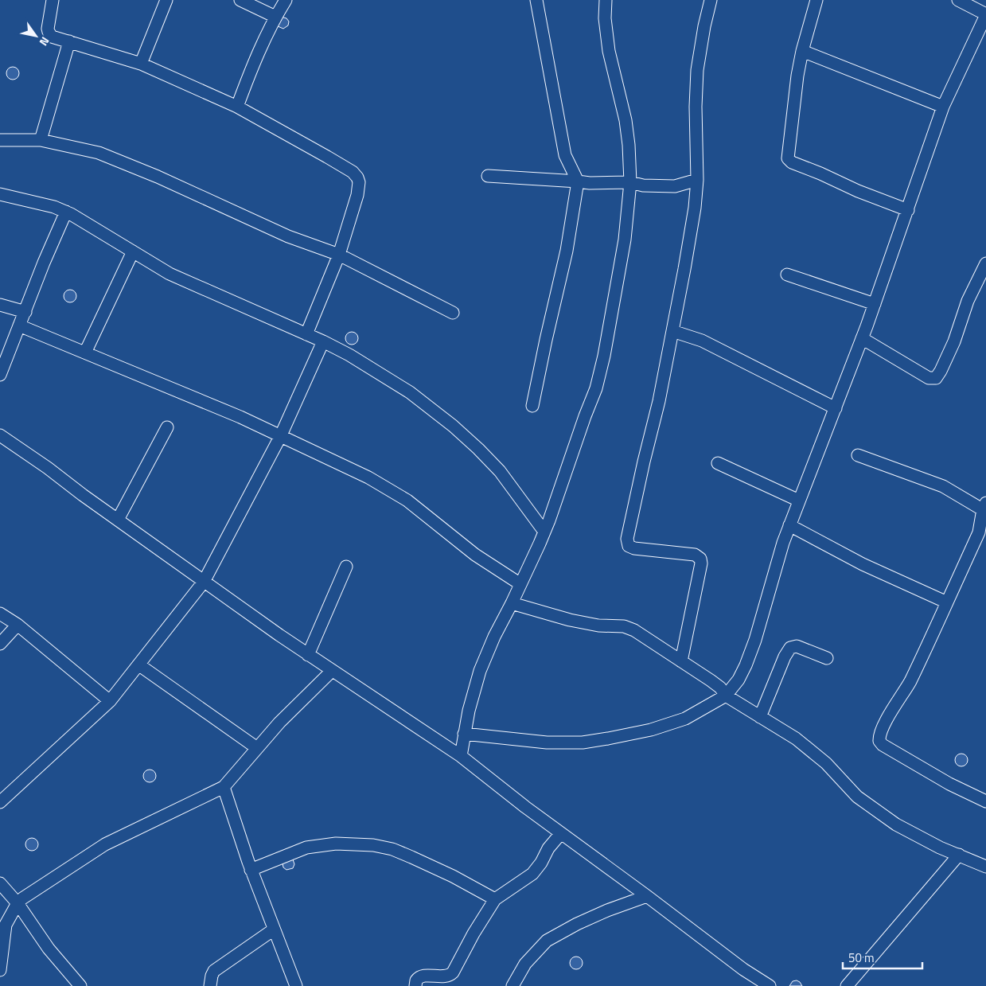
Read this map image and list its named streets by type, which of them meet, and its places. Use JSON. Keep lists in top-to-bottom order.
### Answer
{
  "scale_bar": "50 m",
  "north": "bottom right"
}
